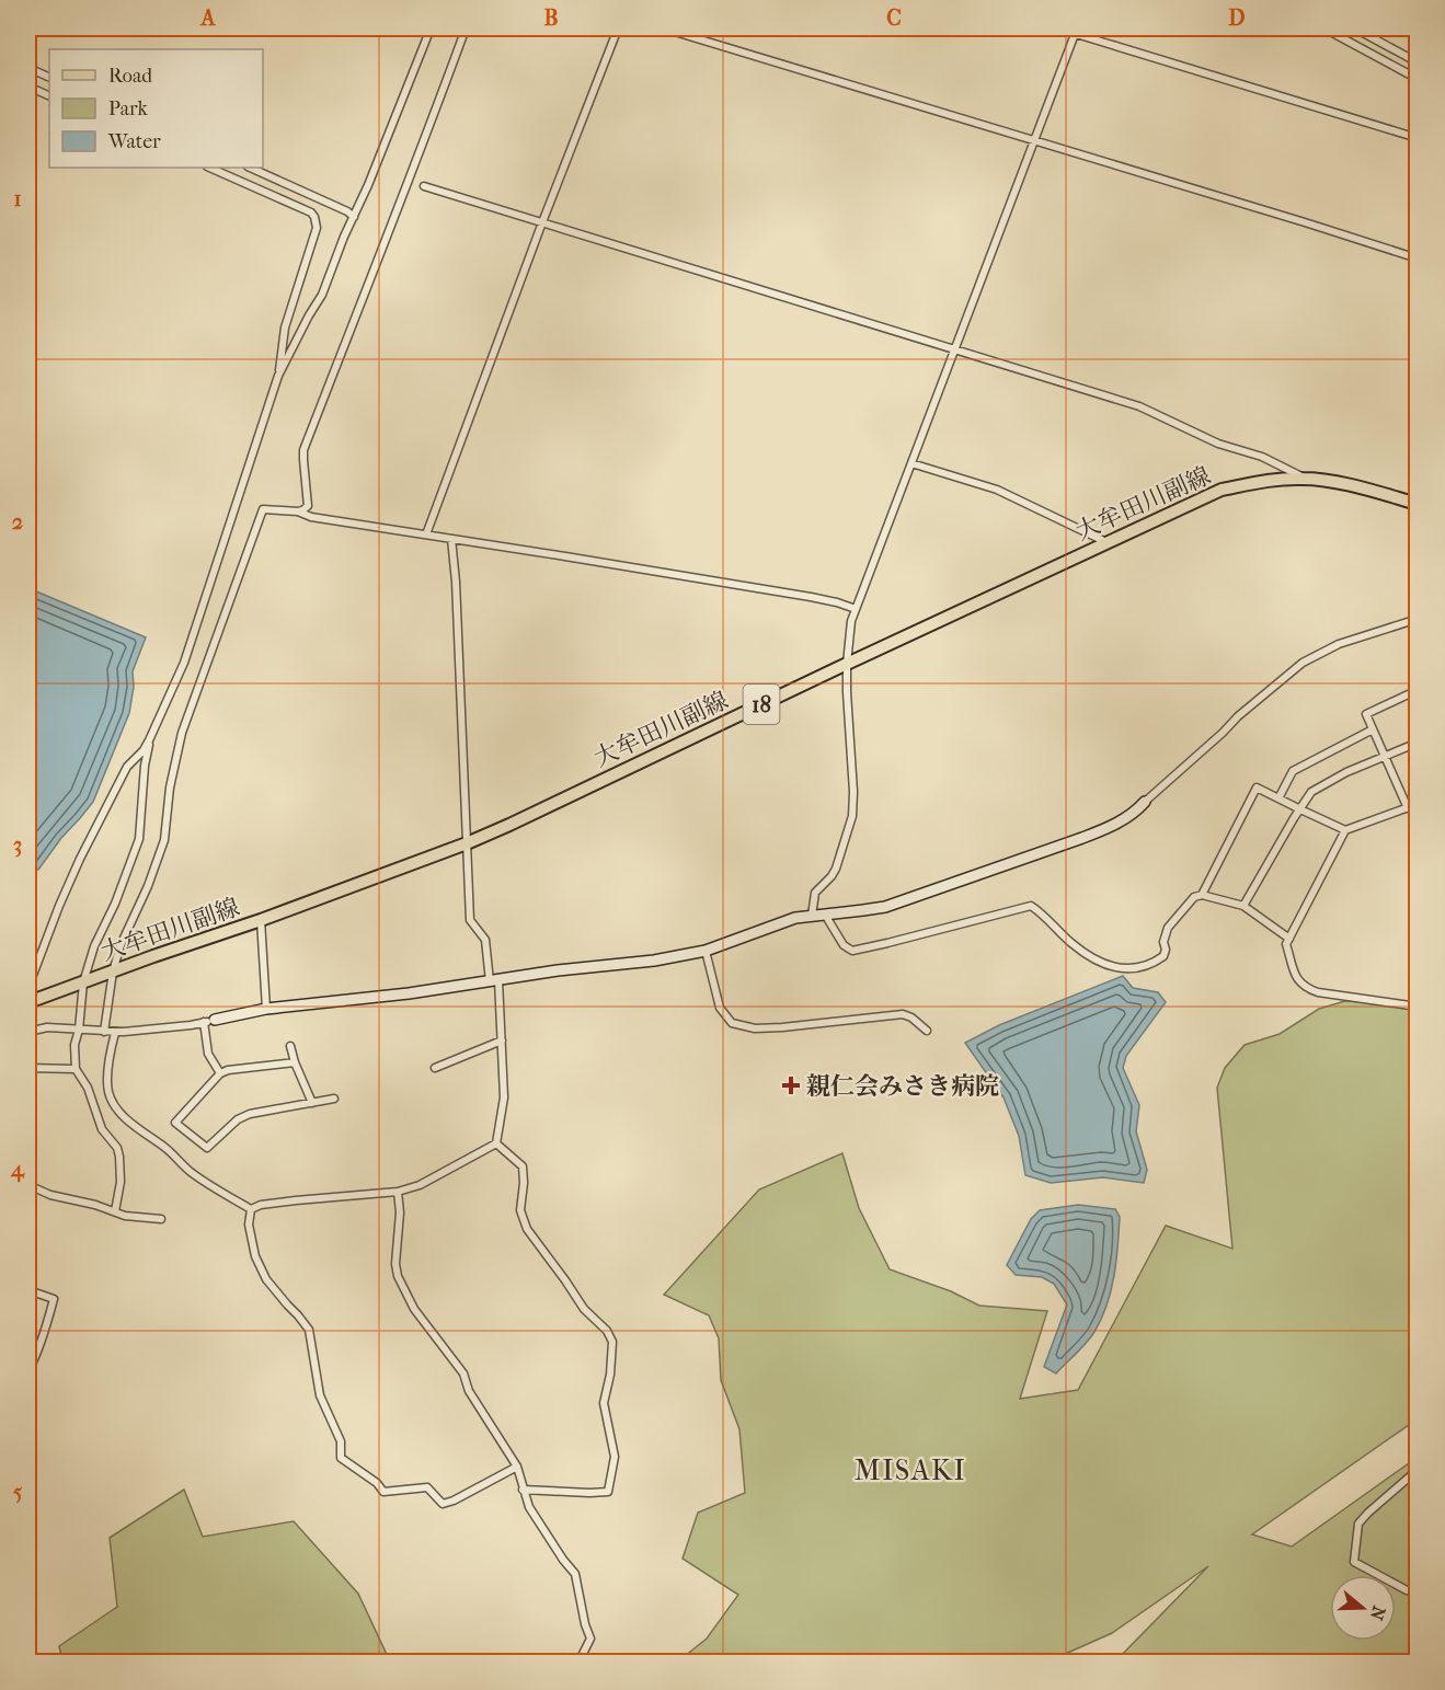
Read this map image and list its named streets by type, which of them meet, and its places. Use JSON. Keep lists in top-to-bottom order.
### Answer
{
  "streets": {
    "main road": ["大牟田川副線", "18"]
  },
  "districts": ["MISAKI"],
  "places": {
    "health": ["親仁会みさき病院"]
  },
  "legend": ["Road", "Park", "Water"],
  "north": "right",
  "grid": {
    "columns": [
      "A",
      "B",
      "C",
      "D"
    ],
    "rows": [
      "1",
      "2",
      "3",
      "4",
      "5"
    ]
  }
}
